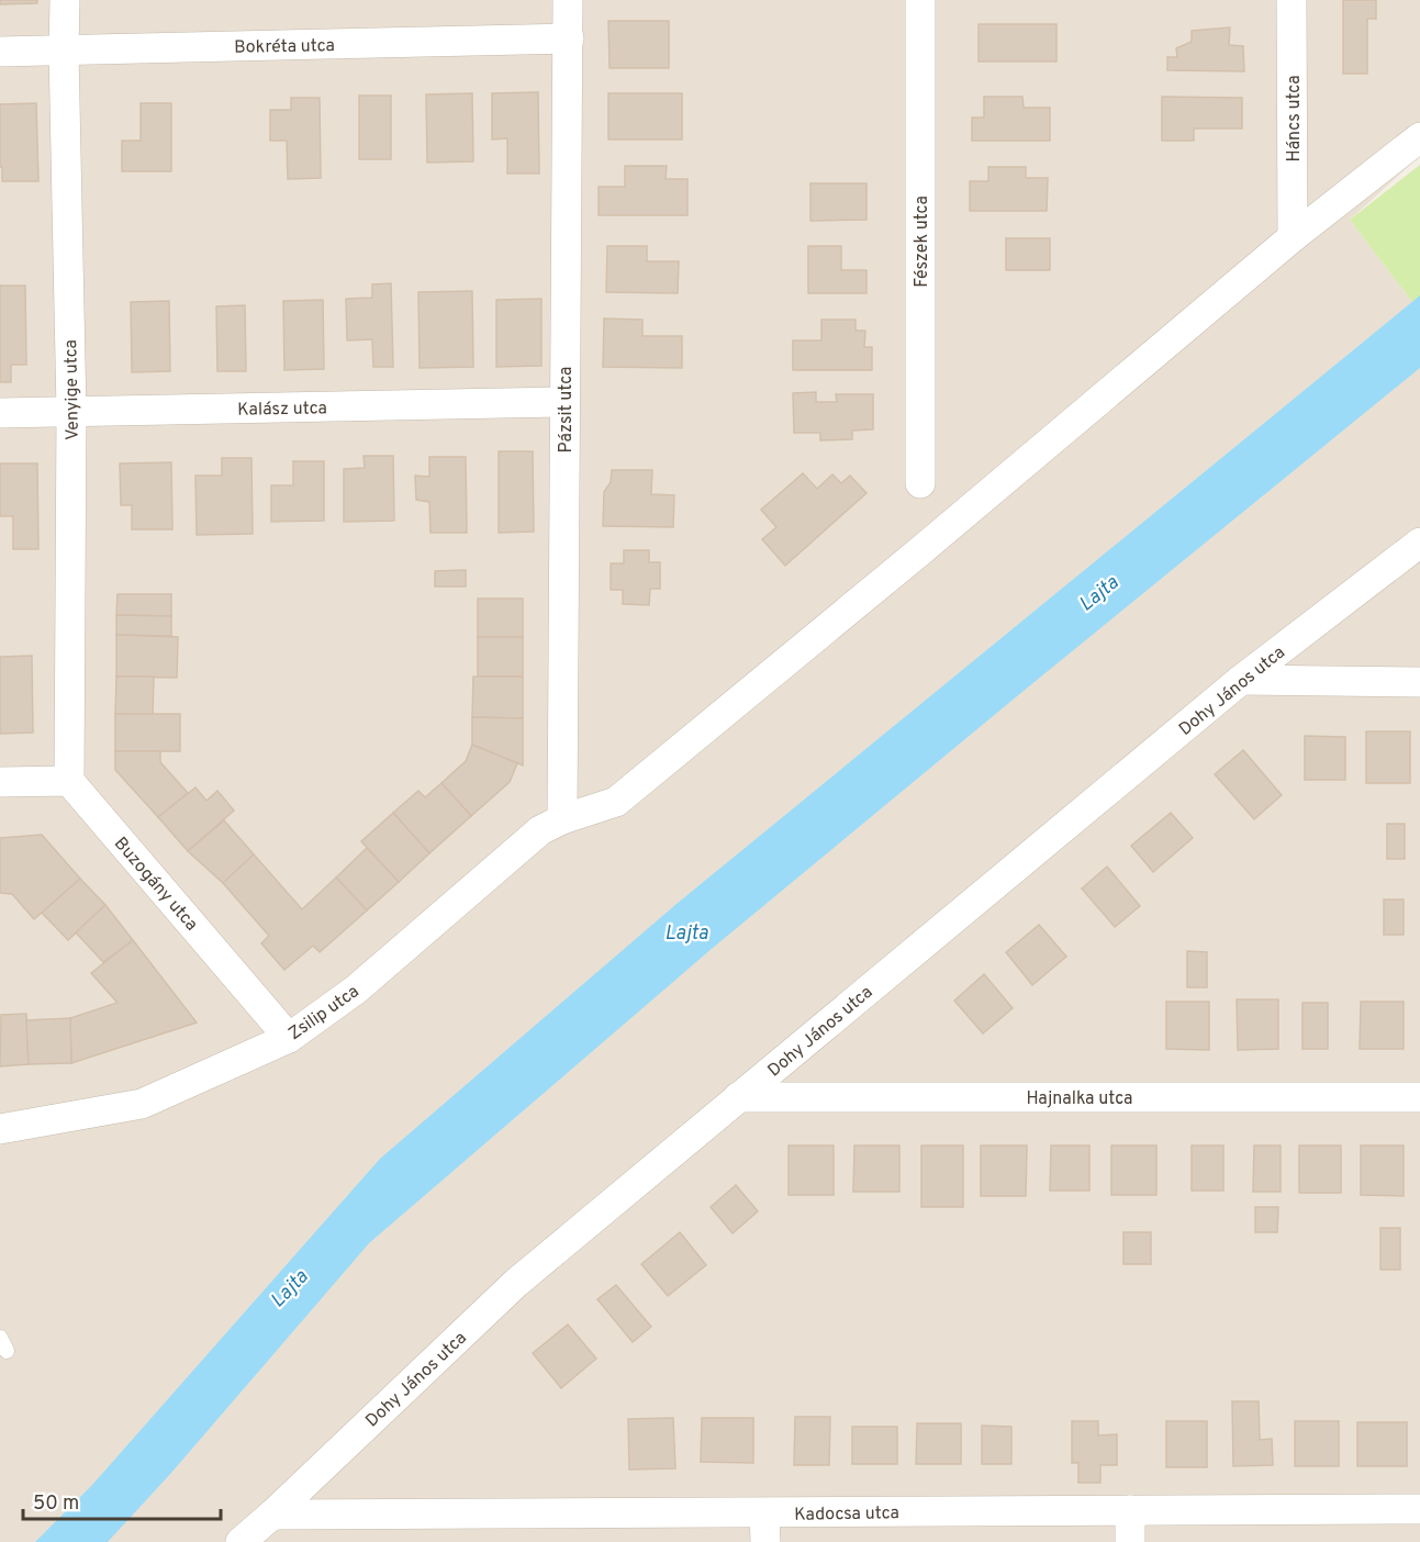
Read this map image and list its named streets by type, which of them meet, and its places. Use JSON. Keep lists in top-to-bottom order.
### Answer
{
  "streets": {
    "street": [
      "Bokréta utca",
      "Háncs utca",
      "Fészek utca",
      "Venyige utca",
      "Kalász utca",
      "Pázsit utca",
      "Dohy János utca",
      "Buzogány utca",
      "Zsilip utca",
      "Hajnalka utca",
      "Kadocsa utca"
    ]
  },
  "crossings": [
    ["Bokréta utca", "Venyige utca"],
    ["Bokréta utca", "Pázsit utca"],
    ["Háncs utca", "Zsilip utca"],
    ["Venyige utca", "Kalász utca"],
    ["Venyige utca", "Buzogány utca"],
    ["Kalász utca", "Pázsit utca"],
    ["Pázsit utca", "Zsilip utca"],
    ["Dohy János utca", "Hajnalka utca"],
    ["Dohy János utca", "Kadocsa utca"],
    ["Buzogány utca", "Zsilip utca"]
  ],
  "water": ["Lajta"],
  "scale_bar": "50 m"
}
